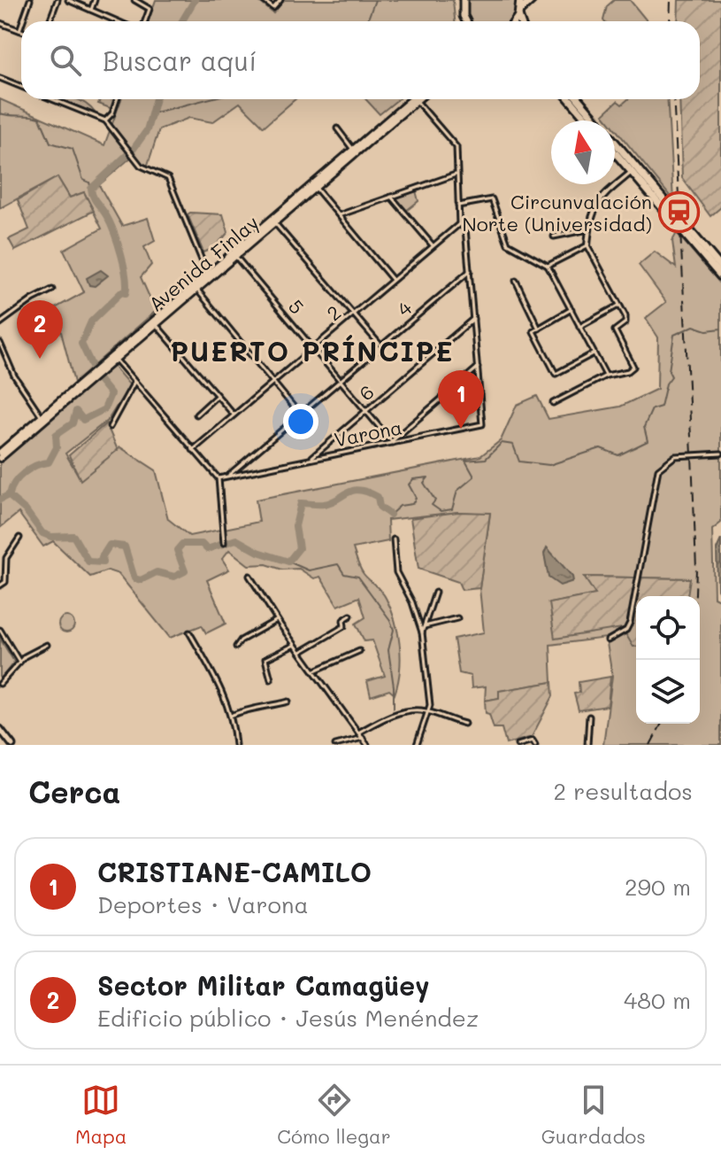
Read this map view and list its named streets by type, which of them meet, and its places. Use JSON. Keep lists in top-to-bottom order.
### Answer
{
  "streets": {
    "main road": ["Avenida Finlay"],
    "street": [
      "5",
      "4",
      "2",
      "6",
      "Varona"
    ]
  },
  "crossings": [
    ["Avenida Finlay", "5"],
    ["5", "4"],
    ["5", "2"],
    ["5", "6"],
    ["5", "Varona"],
    ["4", "Varona"],
    ["6", "Varona"]
  ],
  "districts": ["PUERTO PRÍNCIPE"],
  "places": {
    "station": ["Circunvalación Norte (Universidad)"]
  },
  "north": "top",
  "page": {
    "search": "Buscar aquí",
    "pins": ["2", "1"],
    "heading": ["Cerca", "2 resultados"],
    "list": [
      {
        "mark": "1",
        "name": "CRISTIANE-CAMILO",
        "note": "Deportes · Varona",
        "value": "290 m"
      },
      {
        "mark": "2",
        "name": "Sector Militar Camagüey",
        "note": "Edificio público · Jesús Menéndez",
        "value": "480 m"
      }
    ],
    "nav": ["Mapa", "Cómo llegar", "Guardados"]
  }
}
